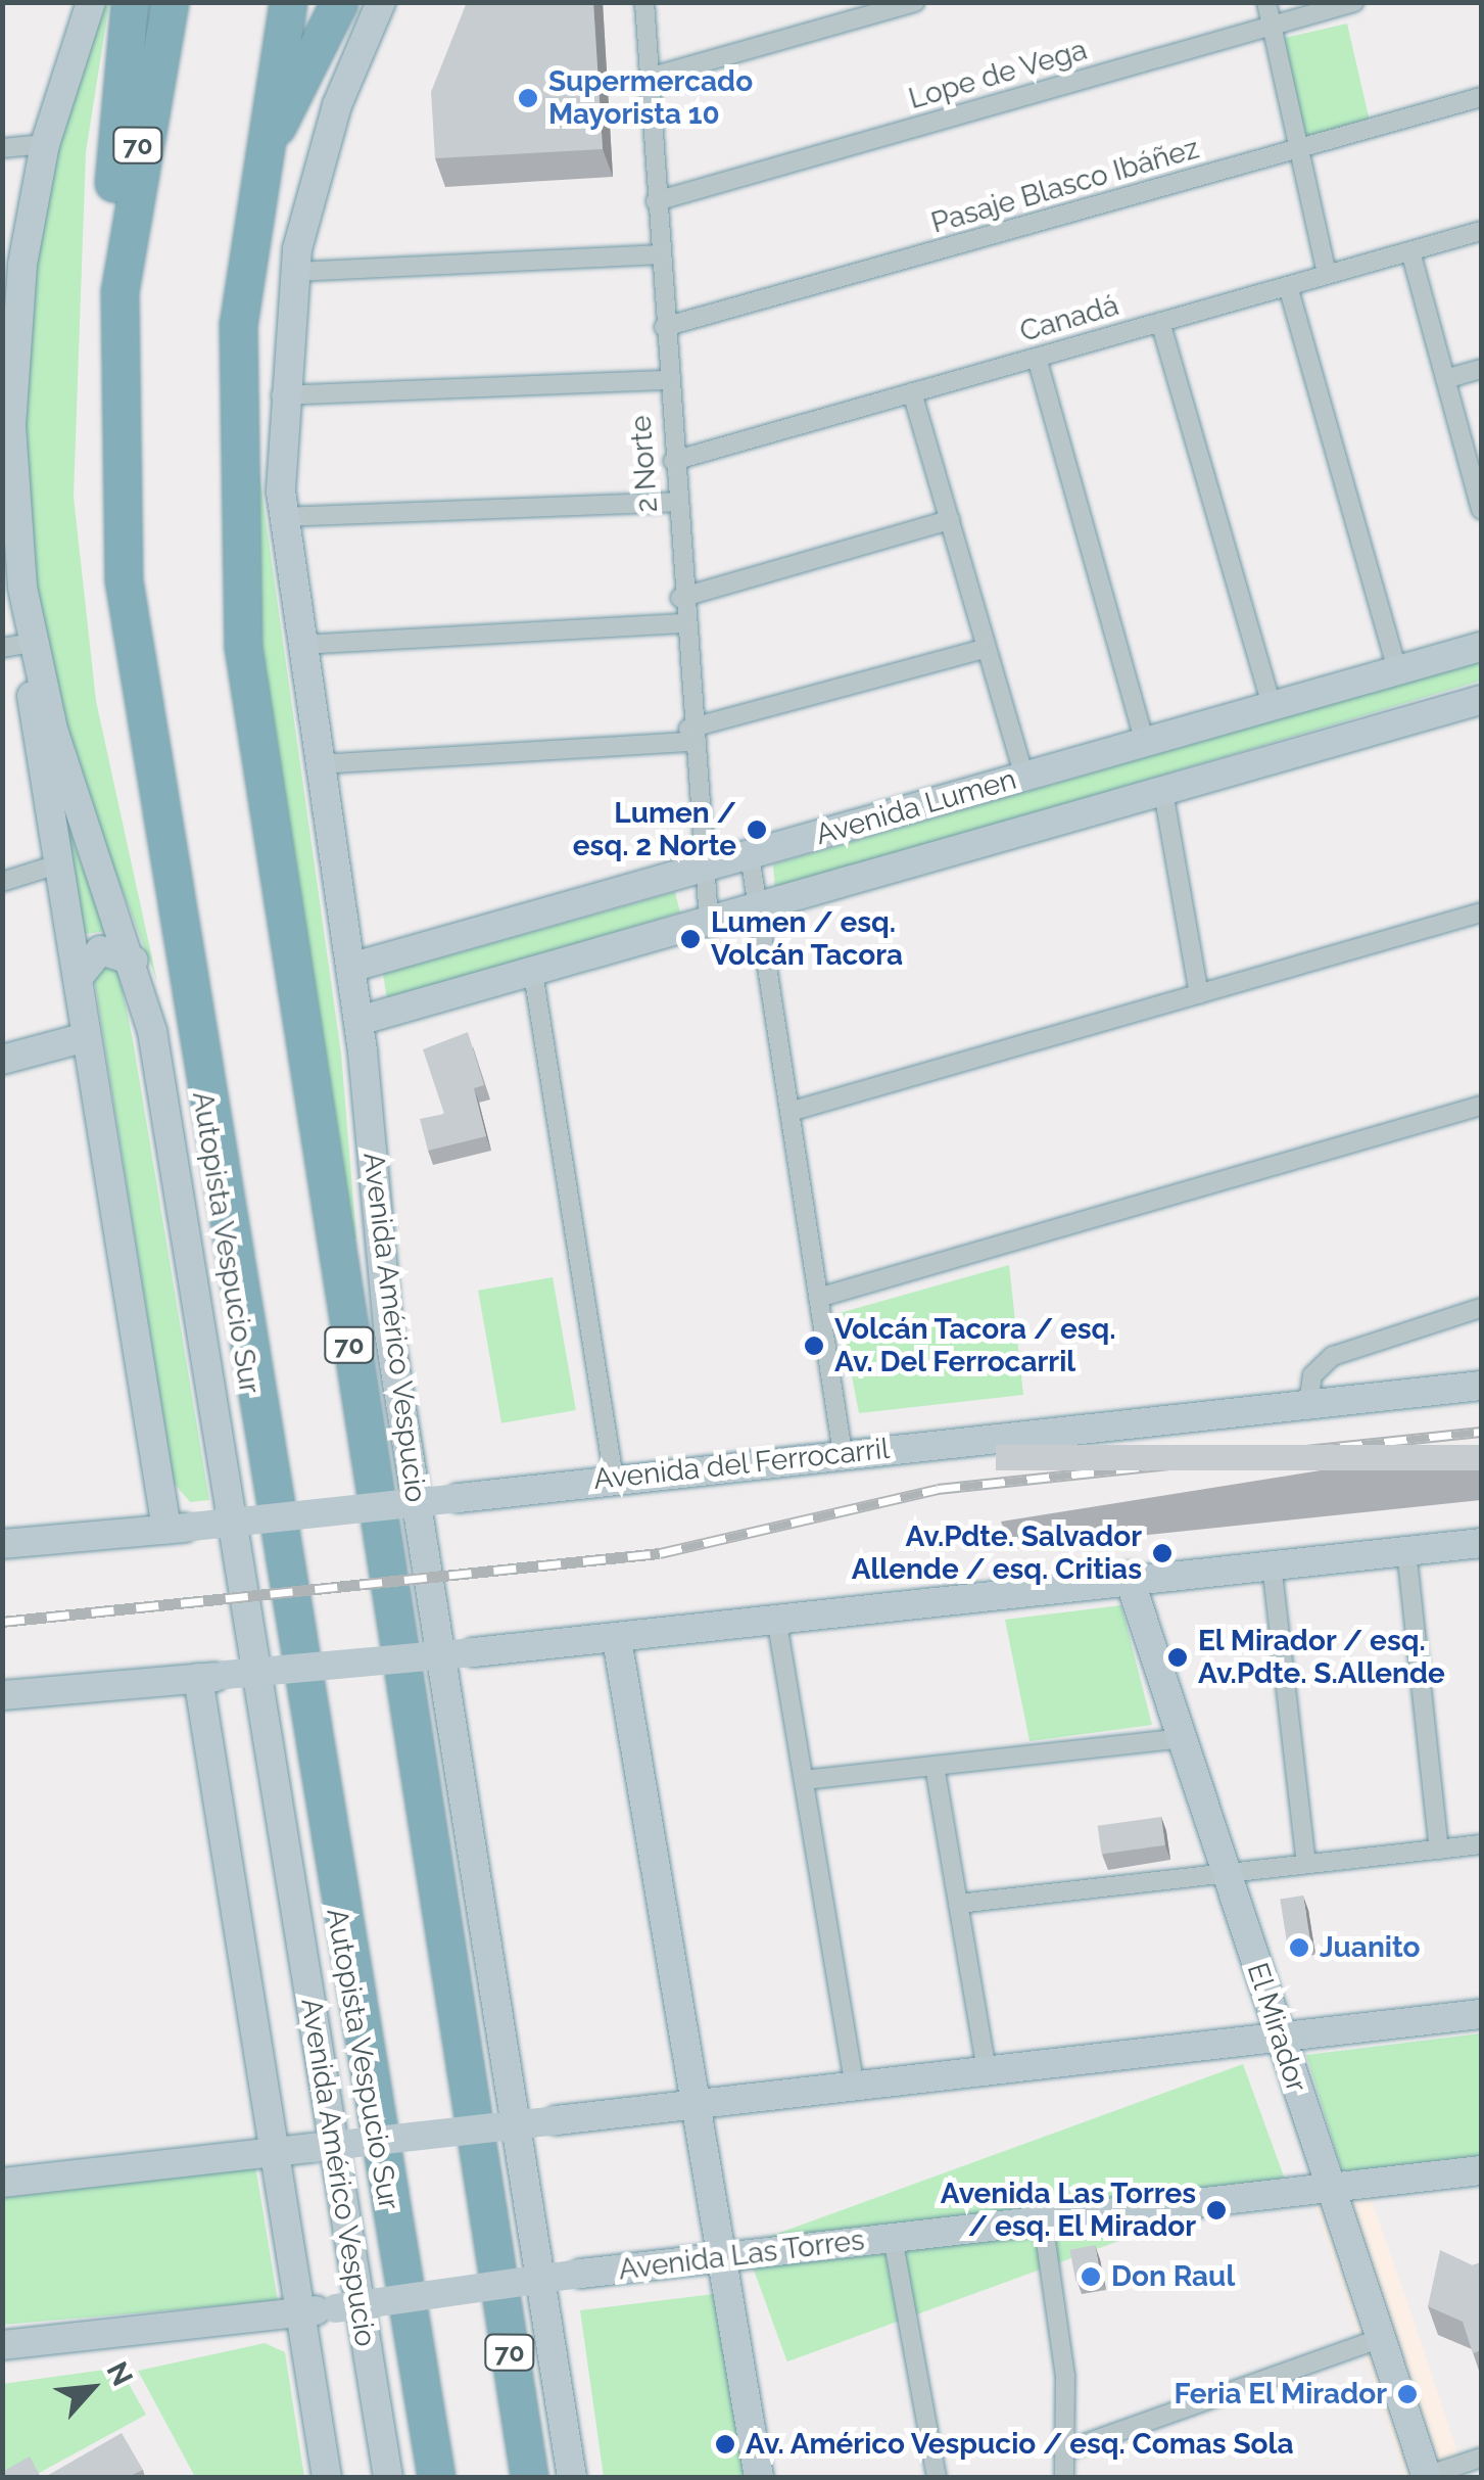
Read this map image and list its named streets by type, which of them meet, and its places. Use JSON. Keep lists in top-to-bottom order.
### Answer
{
  "streets": {
    "highway": ["70", "Autopista Vespucio Sur"],
    "street": [
      "Lope de Vega",
      "Pasaje Blasco Ibáñez",
      "Canadá",
      "2 Norte",
      "Avenida Lumen",
      "Avenida Américo Vespucio",
      "Avenida del Ferrocarril",
      "El Mirador",
      "Avenida Las Torres"
    ]
  },
  "crossings": [
    ["Lope de Vega", "2 Norte"],
    ["Pasaje Blasco Ibáñez", "2 Norte"],
    ["Canadá", "2 Norte"],
    ["2 Norte", "Avenida Lumen"],
    ["Avenida Lumen", "Avenida Américo Vespucio"],
    ["Avenida Américo Vespucio", "Avenida del Ferrocarril"],
    ["Avenida Américo Vespucio", "Avenida Las Torres"],
    ["El Mirador", "Avenida Las Torres"]
  ],
  "places": [
    "Supermercado Mayorista 10",
    "Lumen / esq. 2 Norte",
    "Lumen / esq. Volcán Tacora",
    "Volcán Tacora / esq. Av. Del Ferrocarril",
    "Av.Pdte. Salvador Allende / esq. Critias",
    "El Mirador / esq. Av.Pdte. S.Allende",
    "Juanito",
    "Avenida Las Torres / esq. El Mirador",
    "Don Raul",
    "Feria El Mirador",
    "Av. Américo Vespucio / esq. Comas Sola"
  ],
  "north": "top right"
}
